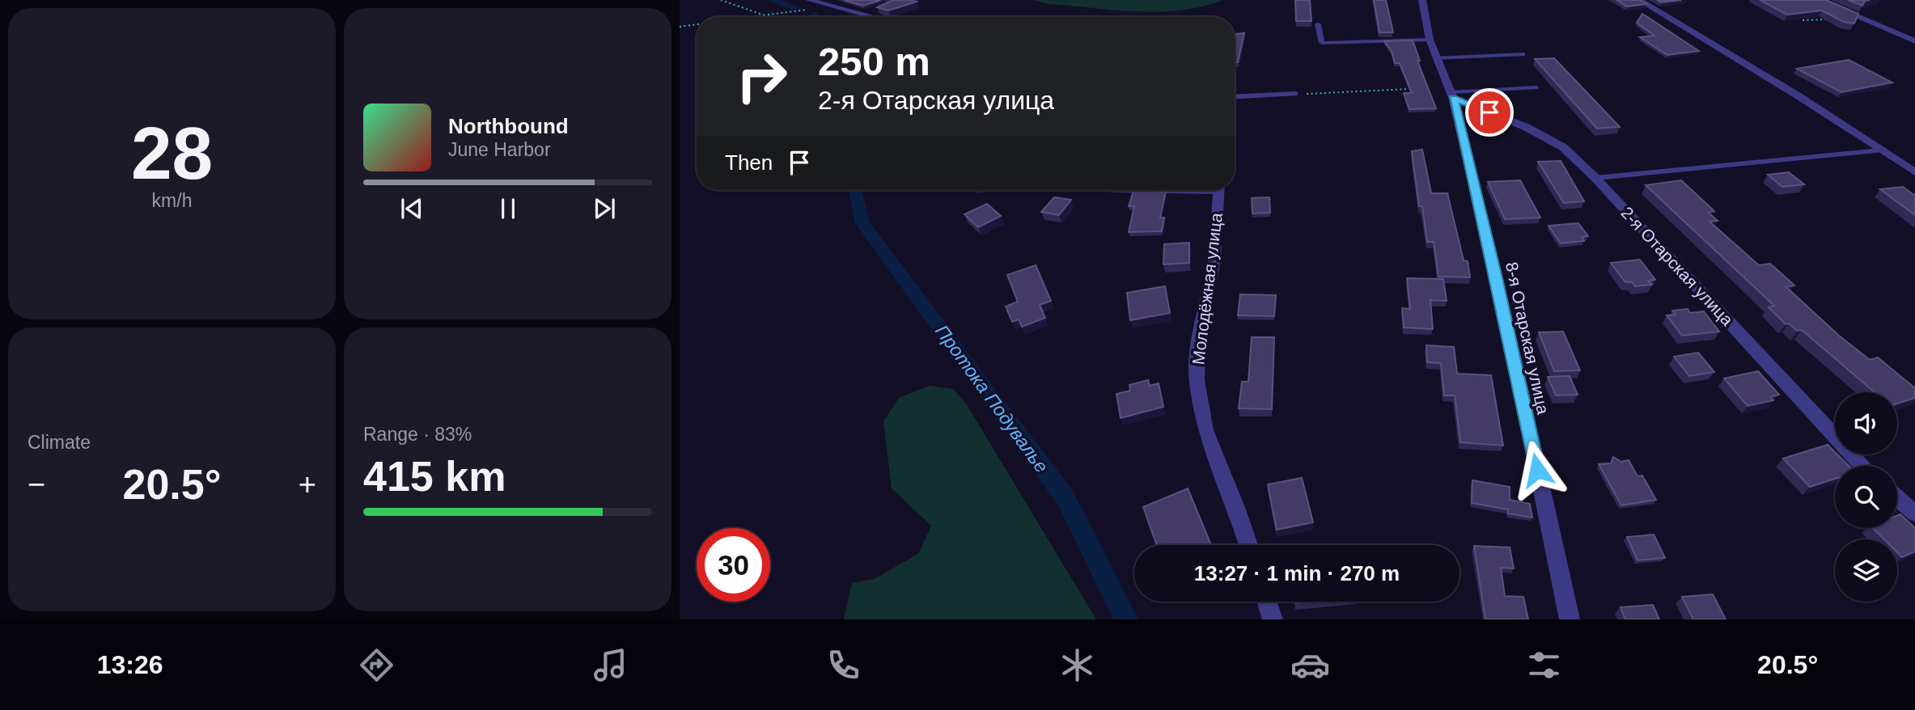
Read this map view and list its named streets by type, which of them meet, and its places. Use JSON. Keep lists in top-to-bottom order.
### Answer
{
  "streets": {
    "street": ["2-я Отарская улица", "Молодёжная улица", "8-я Отарская улица"]
  },
  "crossings": [
    ["2-я Отарская улица", "8-я Отарская улица"]
  ],
  "water": ["Протока Подувалье"],
  "page": {
    "tile": [
      ["28", "km/h"],
      "Climate",
      ["Range · 83%", "415 km"]
    ],
    "turn": ["250 m", "2-я Отарская улица"],
    "song": ["Northbound", "June Harbor"],
    "then": "Then",
    "heat": ["−", "20.5°", "+"],
    "limit": "30",
    "trip": "13:27 · 1 min · 270 m",
    "tabs": ["13:26", "20.5°"]
  }
}
